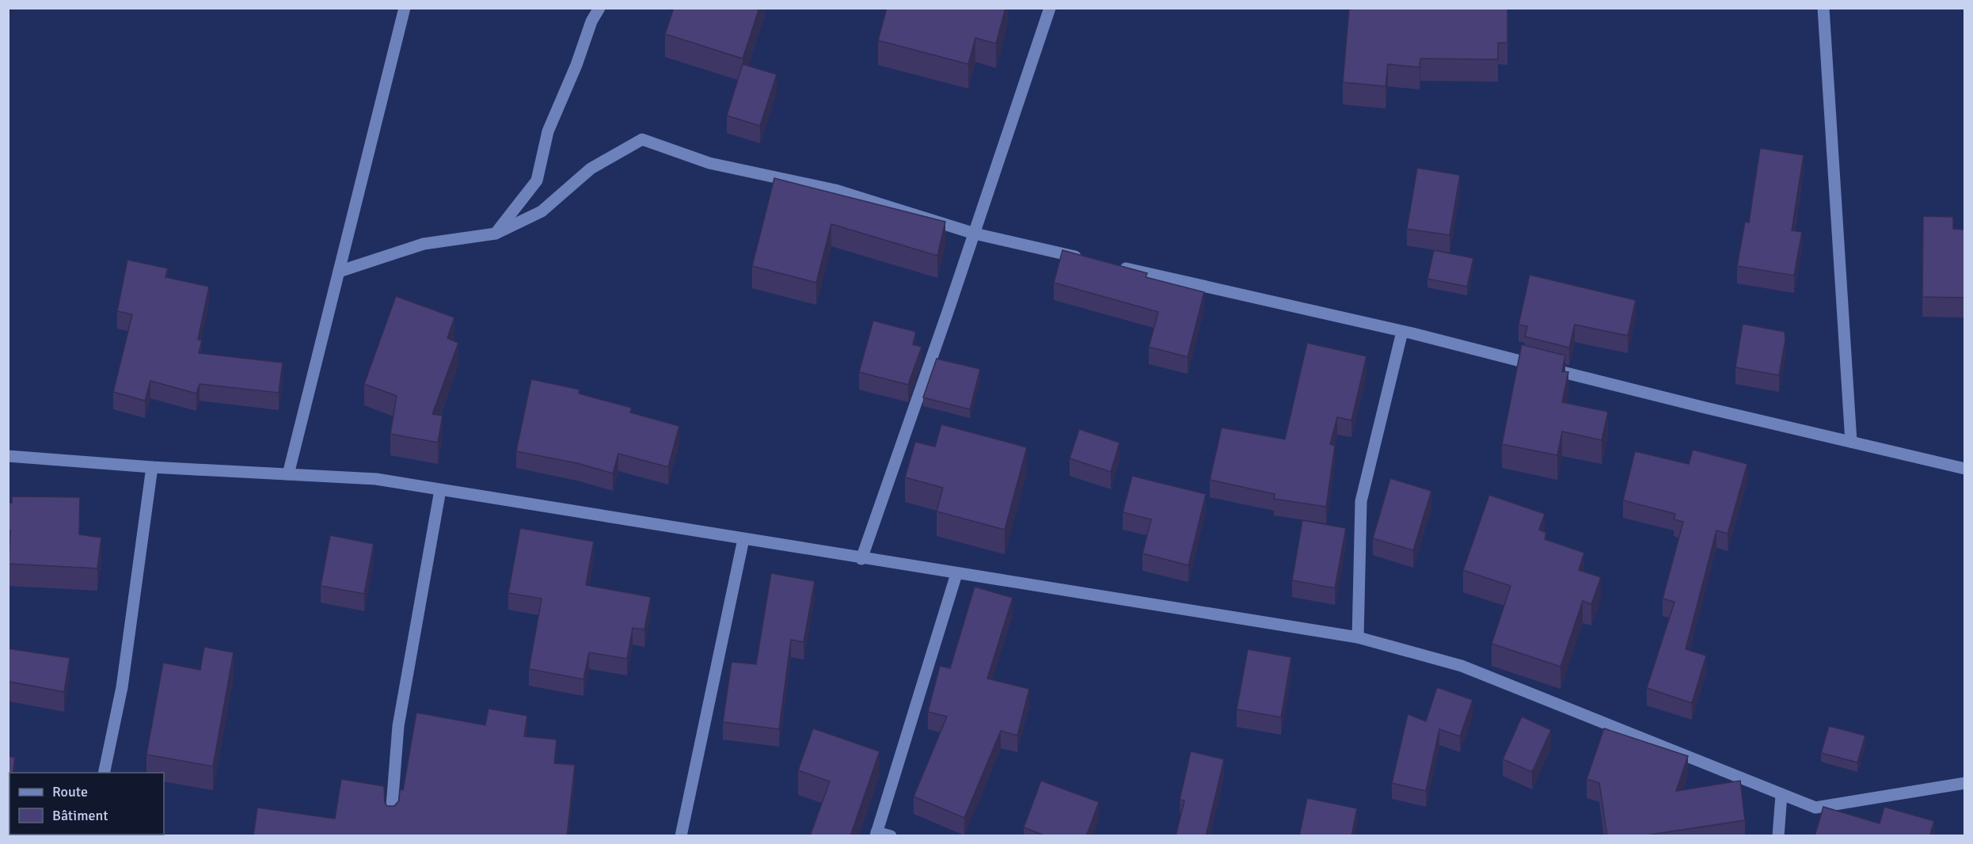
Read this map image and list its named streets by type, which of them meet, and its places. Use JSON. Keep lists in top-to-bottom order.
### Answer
{
  "legend": ["Route", "Bâtiment"]
}
